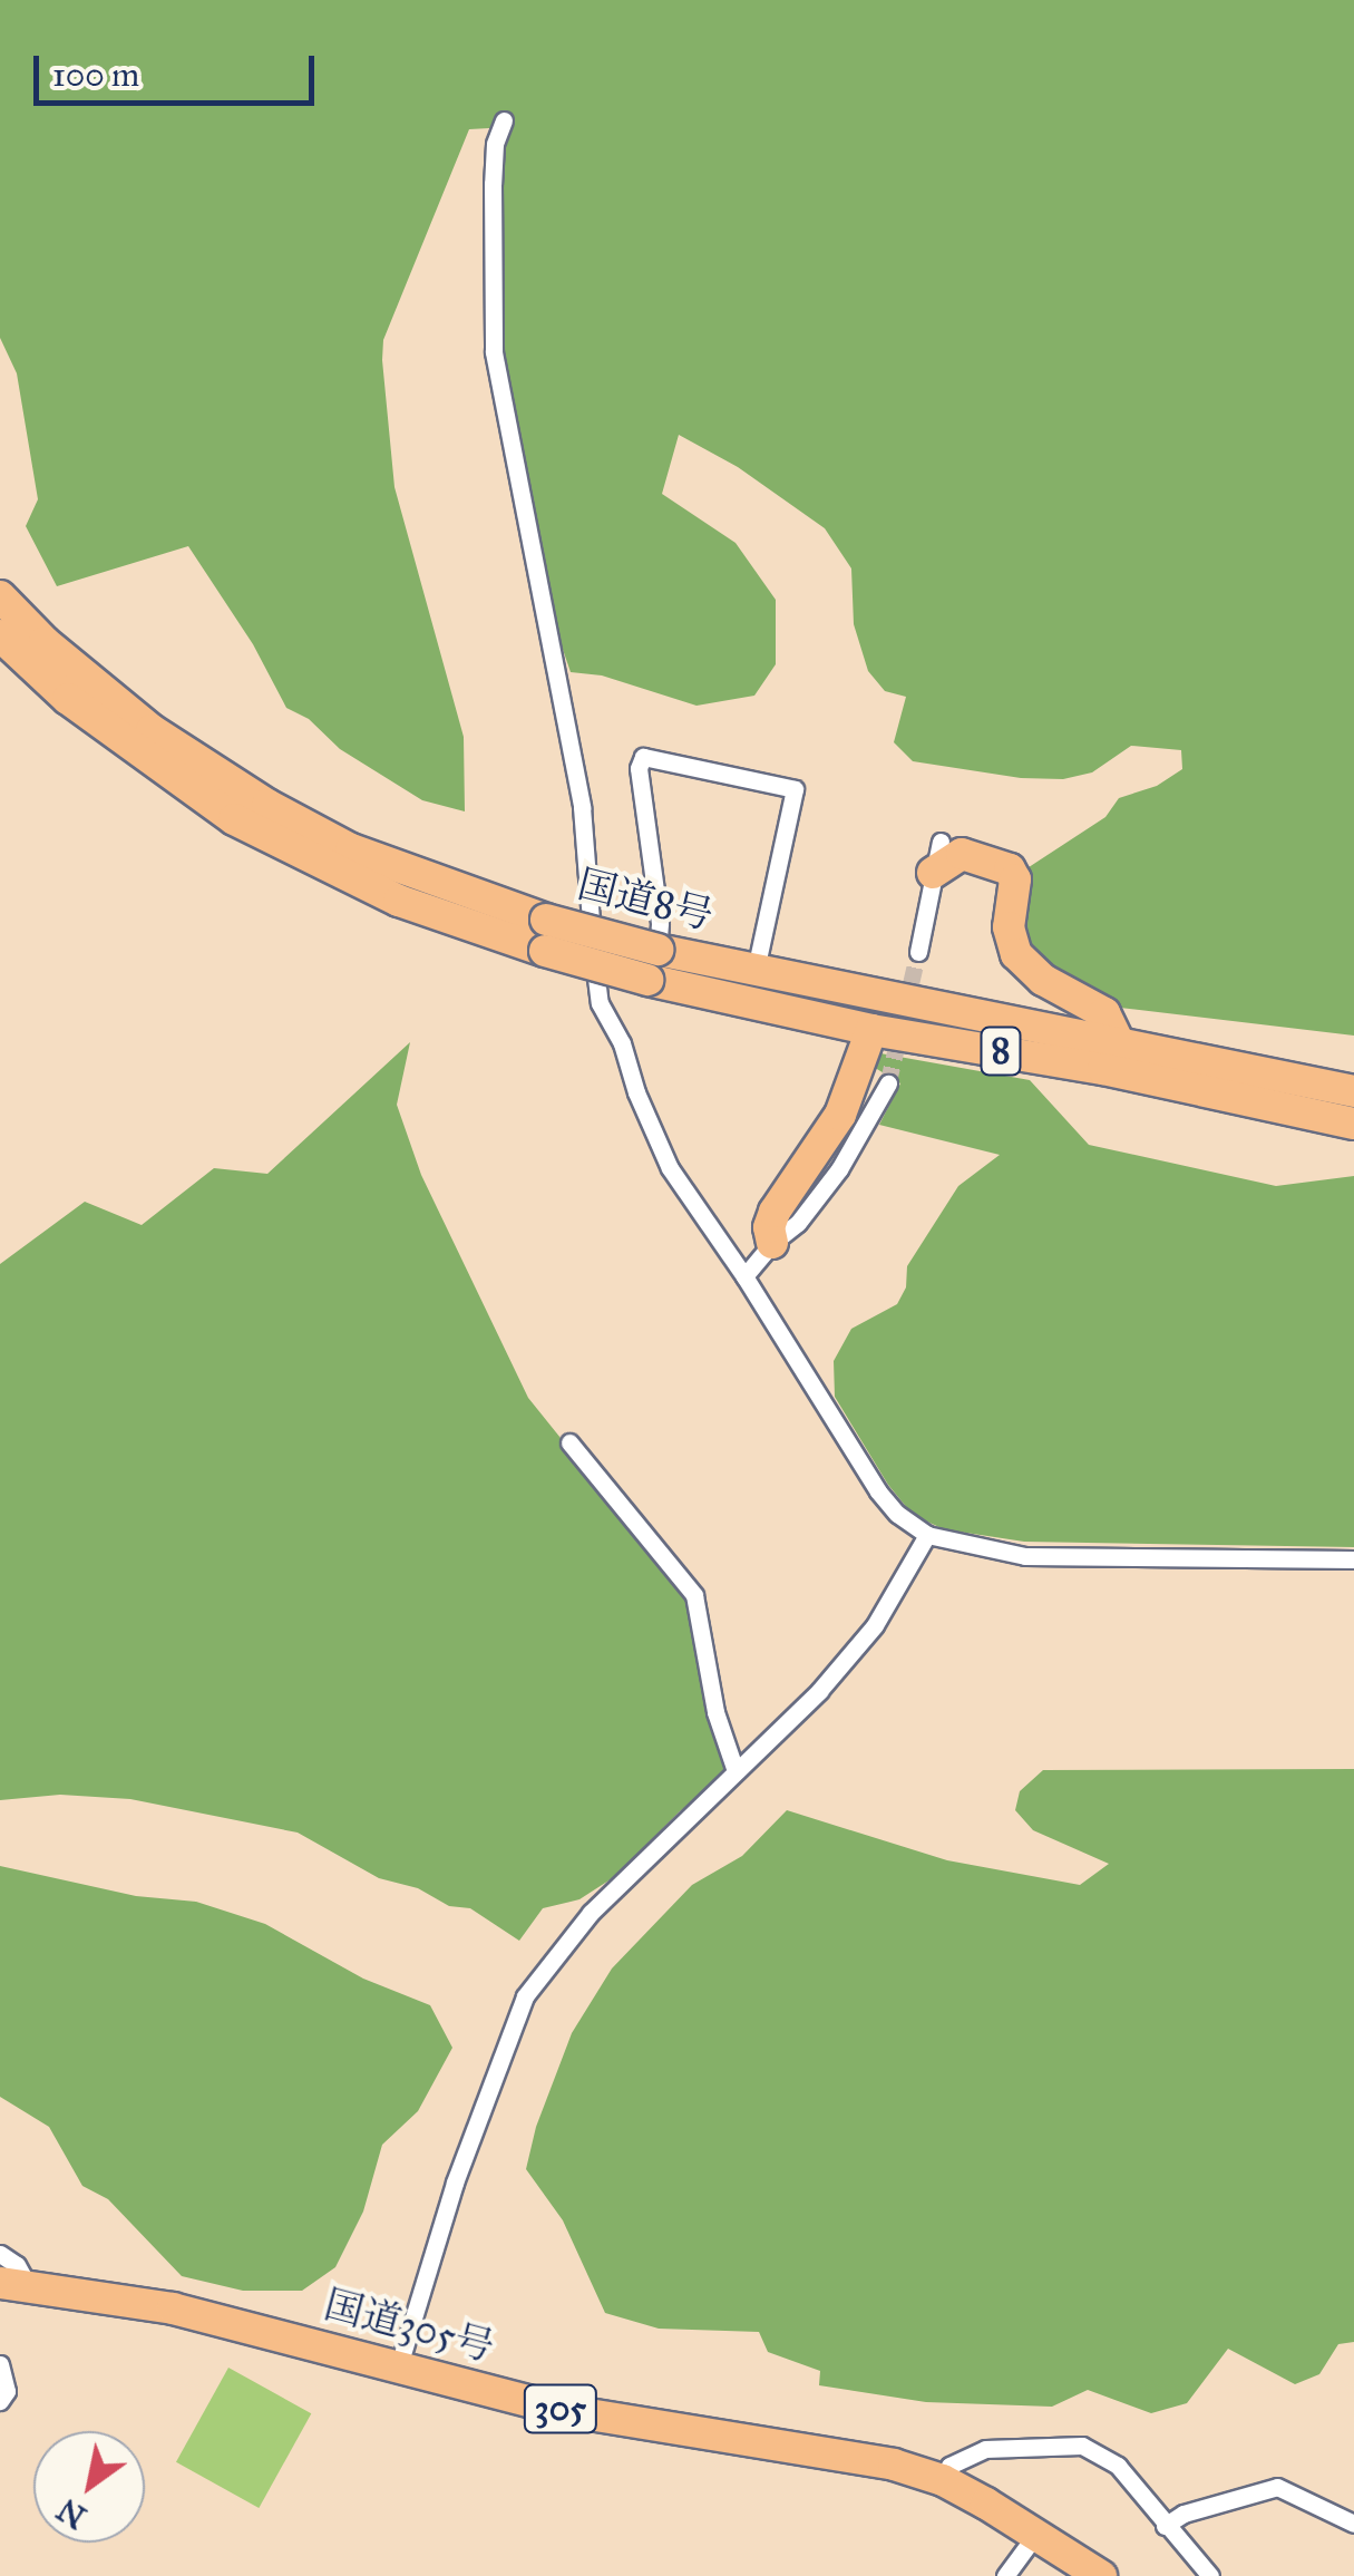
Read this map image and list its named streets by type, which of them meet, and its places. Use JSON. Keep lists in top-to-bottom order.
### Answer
{
  "streets": {
    "highway": [
      "国道8号",
      "8",
      "国道305号",
      "305"
    ]
  },
  "scale_bar": "100 m",
  "north": "bottom left"
}
